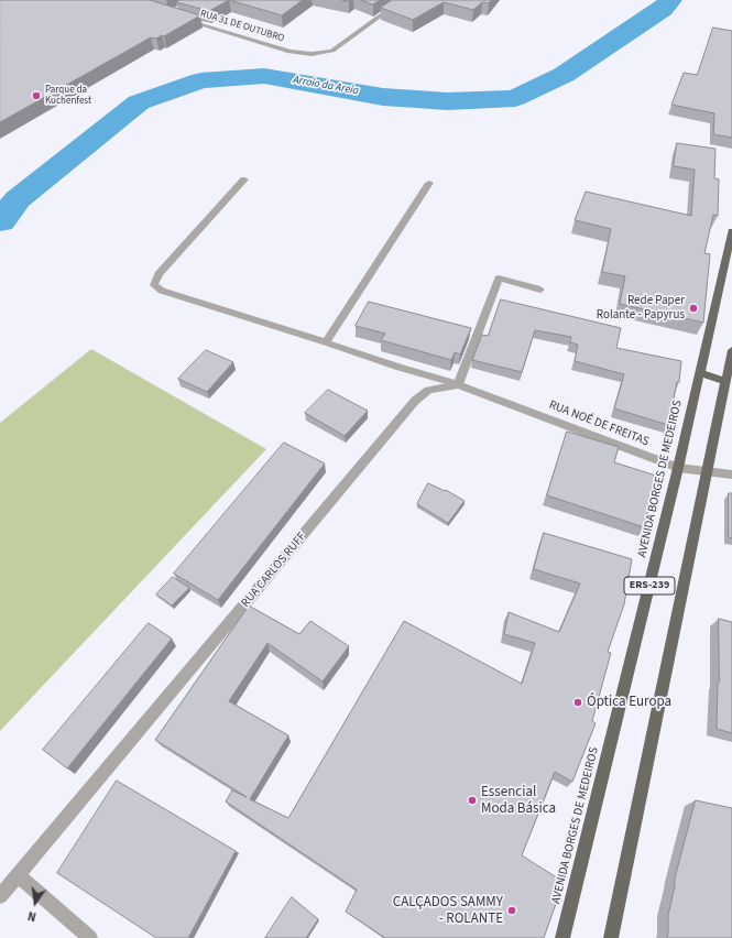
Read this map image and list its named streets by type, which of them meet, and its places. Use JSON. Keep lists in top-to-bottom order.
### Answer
{
  "streets": {
    "main road": ["AVENIDA BORGES DE MEDEIROS", "ERS-239"],
    "street": ["RUA 31 DE OUTUBRO", "RUA NOÉ DE FREITAS", "RUA CARLOS RUFF"]
  },
  "crossings": [
    ["RUA NOÉ DE FREITAS", "AVENIDA BORGES DE MEDEIROS"],
    ["RUA NOÉ DE FREITAS", "RUA CARLOS RUFF"],
    ["RUA NOÉ DE FREITAS", "ERS-239"]
  ],
  "water": ["Arroio da Areia"],
  "places": [
    "Parque da Kuchenfest",
    "Rede Paper Rolante - Papyrus",
    "Óptica Europa",
    "Essencial Moda Básica",
    "CALÇADOS SAMMY - ROLANTE"
  ],
  "north": "bottom"
}
